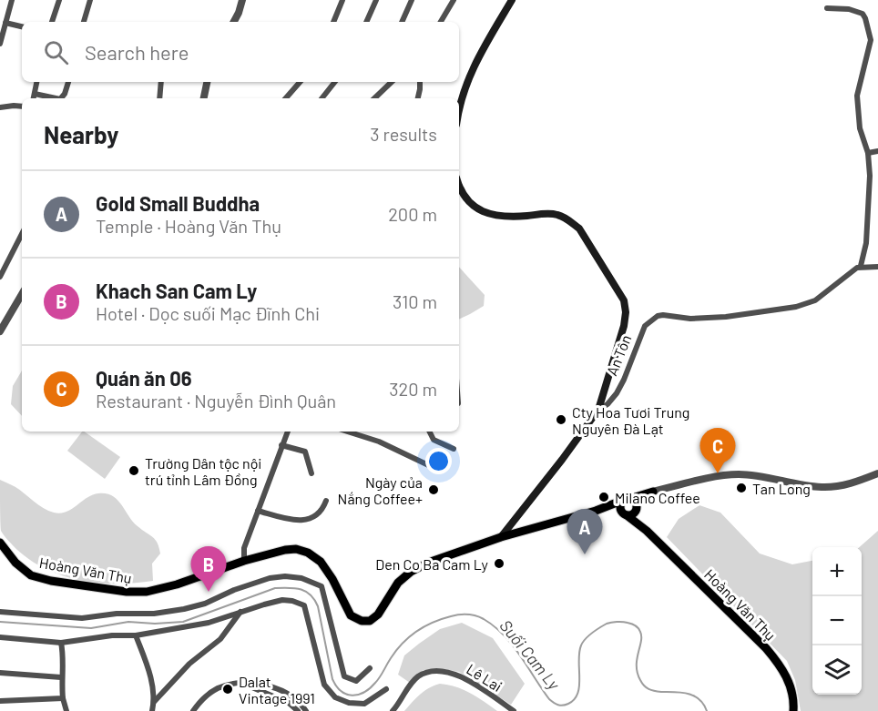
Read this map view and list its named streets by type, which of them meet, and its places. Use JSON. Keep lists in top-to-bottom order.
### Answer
{
  "streets": {
    "main road": ["An Tôn", "Hoàng Văn Thụ"],
    "street": ["Lê Lai"]
  },
  "crossings": [
    ["An Tôn", "Hoàng Văn Thụ"]
  ],
  "water": ["Suối Cam Ly"],
  "places": [
    "Cty Hoa Tươi Trung Nguyên Đà Lạt",
    "Trường Dân tộc nội trú tỉnh Lâm Đồng",
    "Tan Long",
    "Ngày của Nắng Coffee+",
    "Milano Coffee",
    "Den Co Ba Cam Ly",
    "Dalat Vintage 1991"
  ],
  "page": {
    "search": "Search here",
    "heading": ["Nearby", "3 results"],
    "list": [
      {
        "mark": "A",
        "name": "Gold Small Buddha",
        "note": "Temple · Hoàng Văn Thụ",
        "value": "200 m"
      },
      {
        "mark": "B",
        "name": "Khach San Cam Ly",
        "note": "Hotel · Dọc suối Mạc Đĩnh Chi",
        "value": "310 m"
      },
      {
        "mark": "C",
        "name": "Quán ăn 06",
        "note": "Restaurant · Nguyễn Đình Quân",
        "value": "320 m"
      }
    ],
    "pins": ["C", "A", "B"],
    "map_buttons": ["+", "−"]
  }
}
